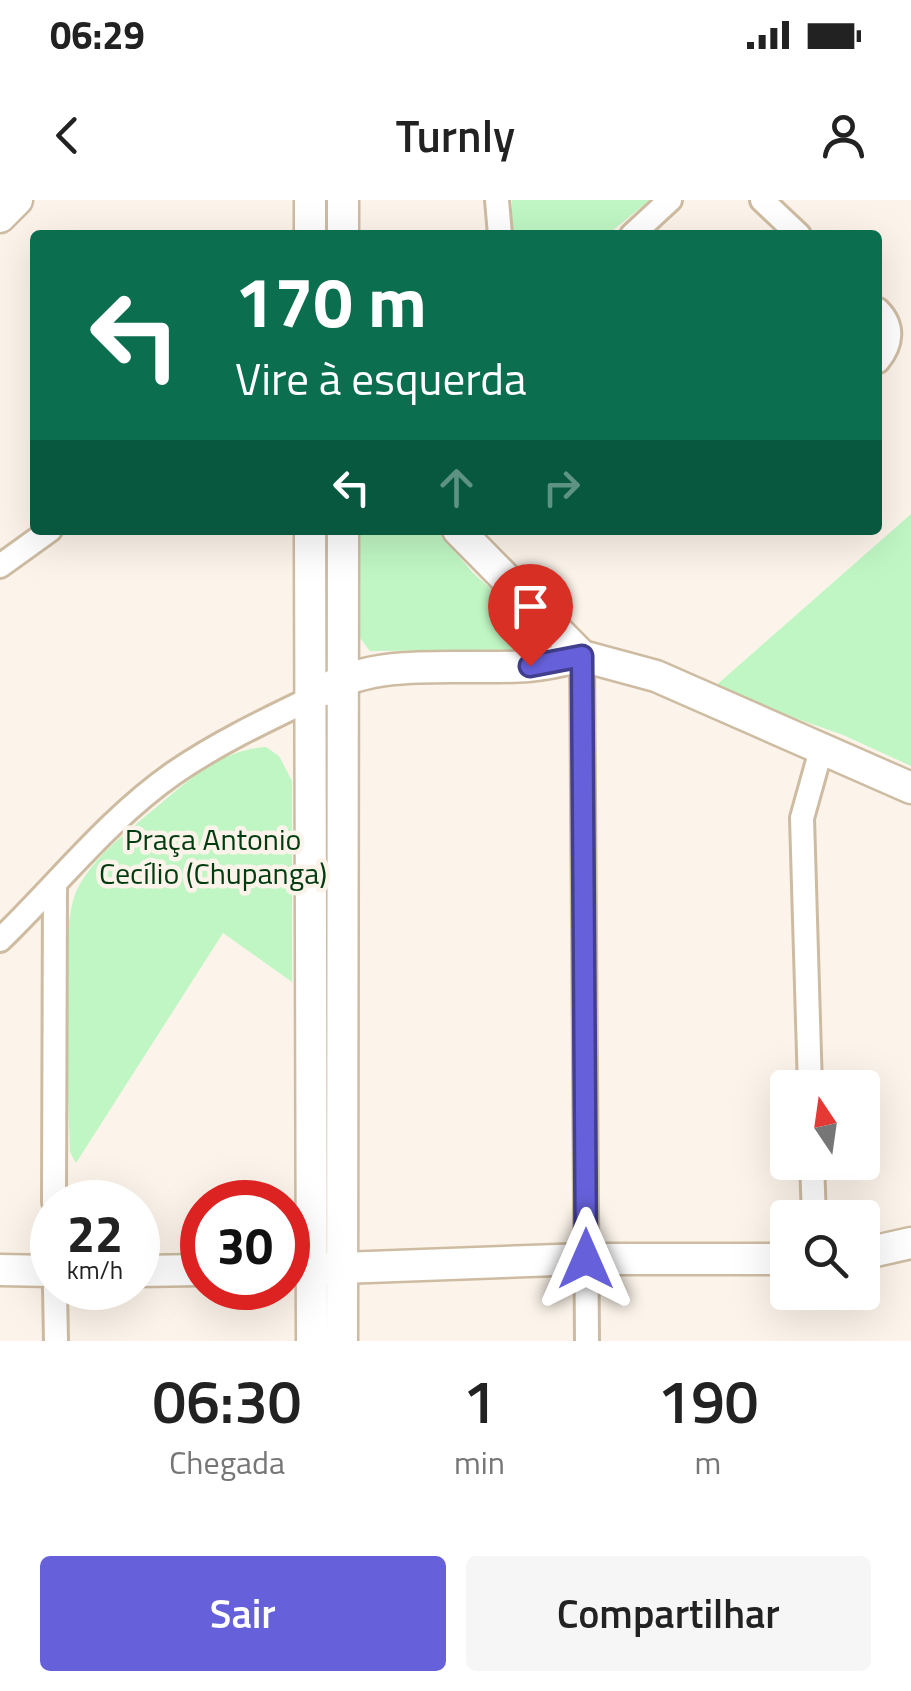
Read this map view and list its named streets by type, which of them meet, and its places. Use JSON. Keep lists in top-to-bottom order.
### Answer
{
  "parks": ["Praça Antonio Cecílio (Chupanga)"],
  "north": "top",
  "page": {
    "status": "06:29",
    "header": "Turnly",
    "turn": ["170 m", "Vire à esquerda"],
    "speed": "22 km/h",
    "limit": "30",
    "eta": [
      "06:30",
      "Chegada",
      "1",
      "min",
      "190",
      "m"
    ],
    "buttons": ["Sair", "Compartilhar"]
  }
}
